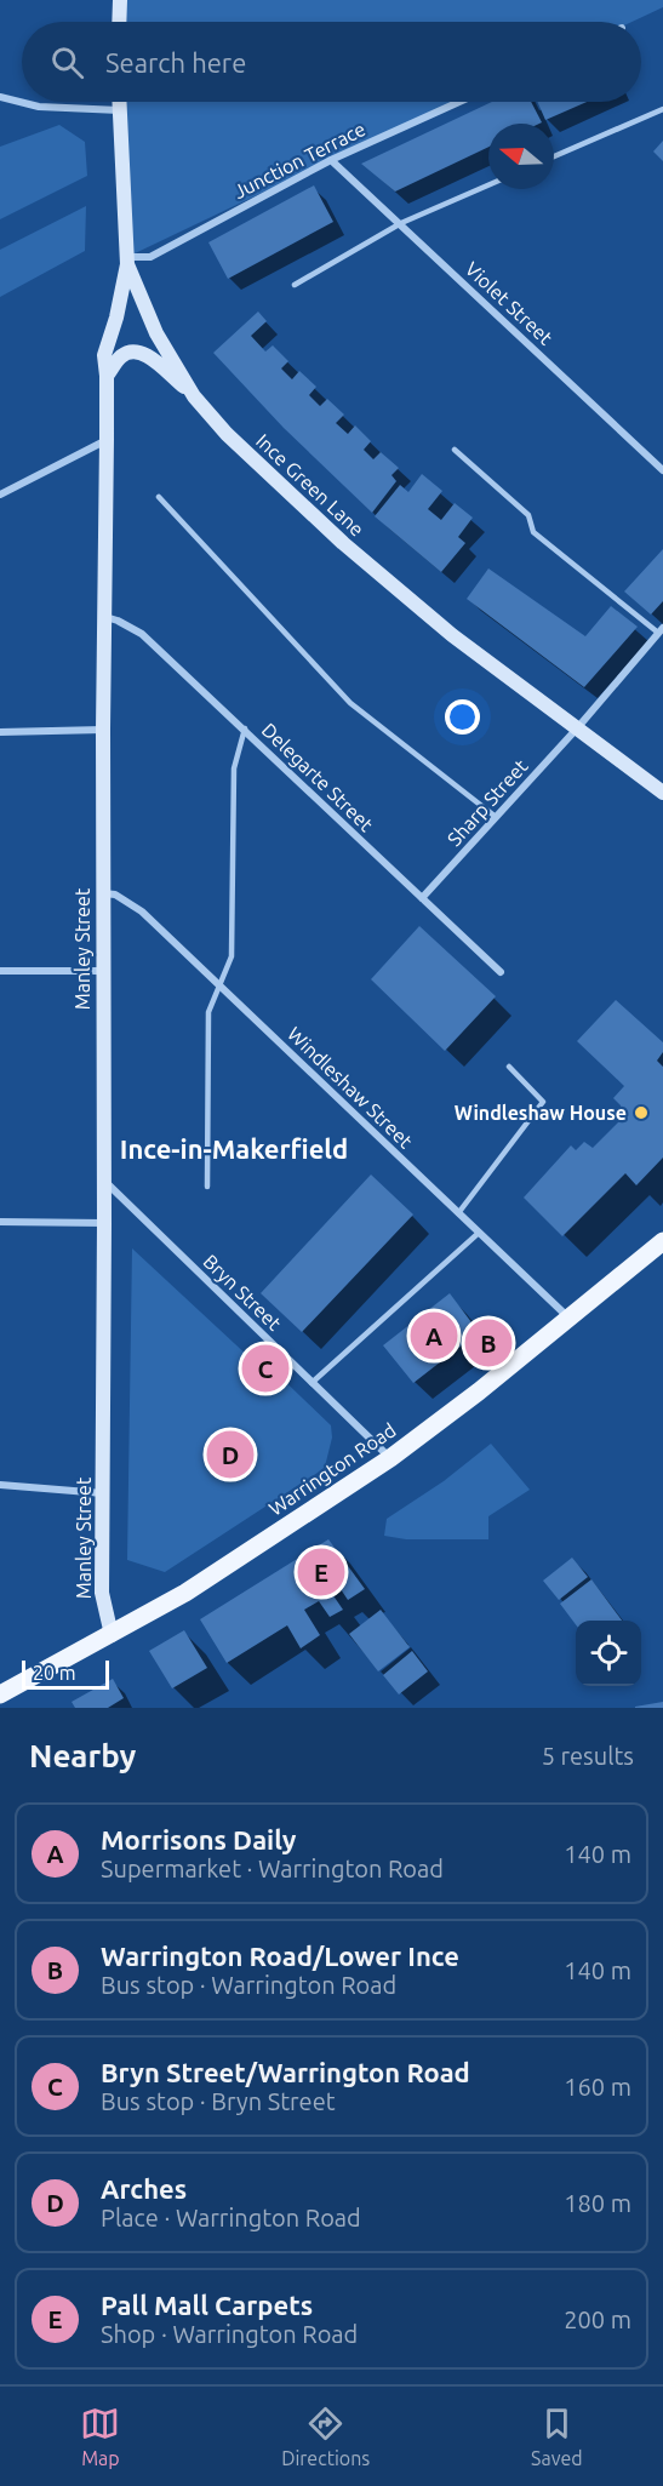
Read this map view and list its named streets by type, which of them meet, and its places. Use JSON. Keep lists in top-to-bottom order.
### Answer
{
  "streets": {
    "main road": ["Warrington Road"],
    "street": [
      "Junction Terrace",
      "Violet Street",
      "Ince Green Lane",
      "Delegarte Street",
      "Sharp Street",
      "Manley Street",
      "Windleshaw Street",
      "Bryn Street"
    ]
  },
  "crossings": [
    ["Junction Terrace", "Violet Street"],
    ["Junction Terrace", "Ince Green Lane"],
    ["Junction Terrace", "Manley Street"],
    ["Ince Green Lane", "Sharp Street"],
    ["Ince Green Lane", "Manley Street"],
    ["Delegarte Street", "Sharp Street"],
    ["Delegarte Street", "Manley Street"],
    ["Manley Street", "Windleshaw Street"],
    ["Manley Street", "Bryn Street"],
    ["Manley Street", "Warrington Road"],
    ["Windleshaw Street", "Warrington Road"],
    ["Bryn Street", "Warrington Road"]
  ],
  "districts": ["Ince-in-Makerfield"],
  "places": ["Windleshaw House"],
  "scale_bar": "20 m",
  "north": "left",
  "page": {
    "search": "Search here",
    "pins": [
      "A",
      "B",
      "C",
      "D",
      "E"
    ],
    "scale": "20 m",
    "heading": ["Nearby", "5 results"],
    "list": [
      {
        "mark": "A",
        "name": "Morrisons Daily",
        "note": "Supermarket · Warrington Road",
        "value": "140 m"
      },
      {
        "mark": "B",
        "name": "Warrington Road/Lower Ince",
        "note": "Bus stop · Warrington Road",
        "value": "140 m"
      },
      {
        "mark": "C",
        "name": "Bryn Street/Warrington Road",
        "note": "Bus stop · Bryn Street",
        "value": "160 m"
      },
      {
        "mark": "D",
        "name": "Arches",
        "note": "Place · Warrington Road",
        "value": "180 m"
      },
      {
        "mark": "E",
        "name": "Pall Mall Carpets",
        "note": "Shop · Warrington Road",
        "value": "200 m"
      }
    ],
    "nav": ["Map", "Directions", "Saved"]
  }
}
